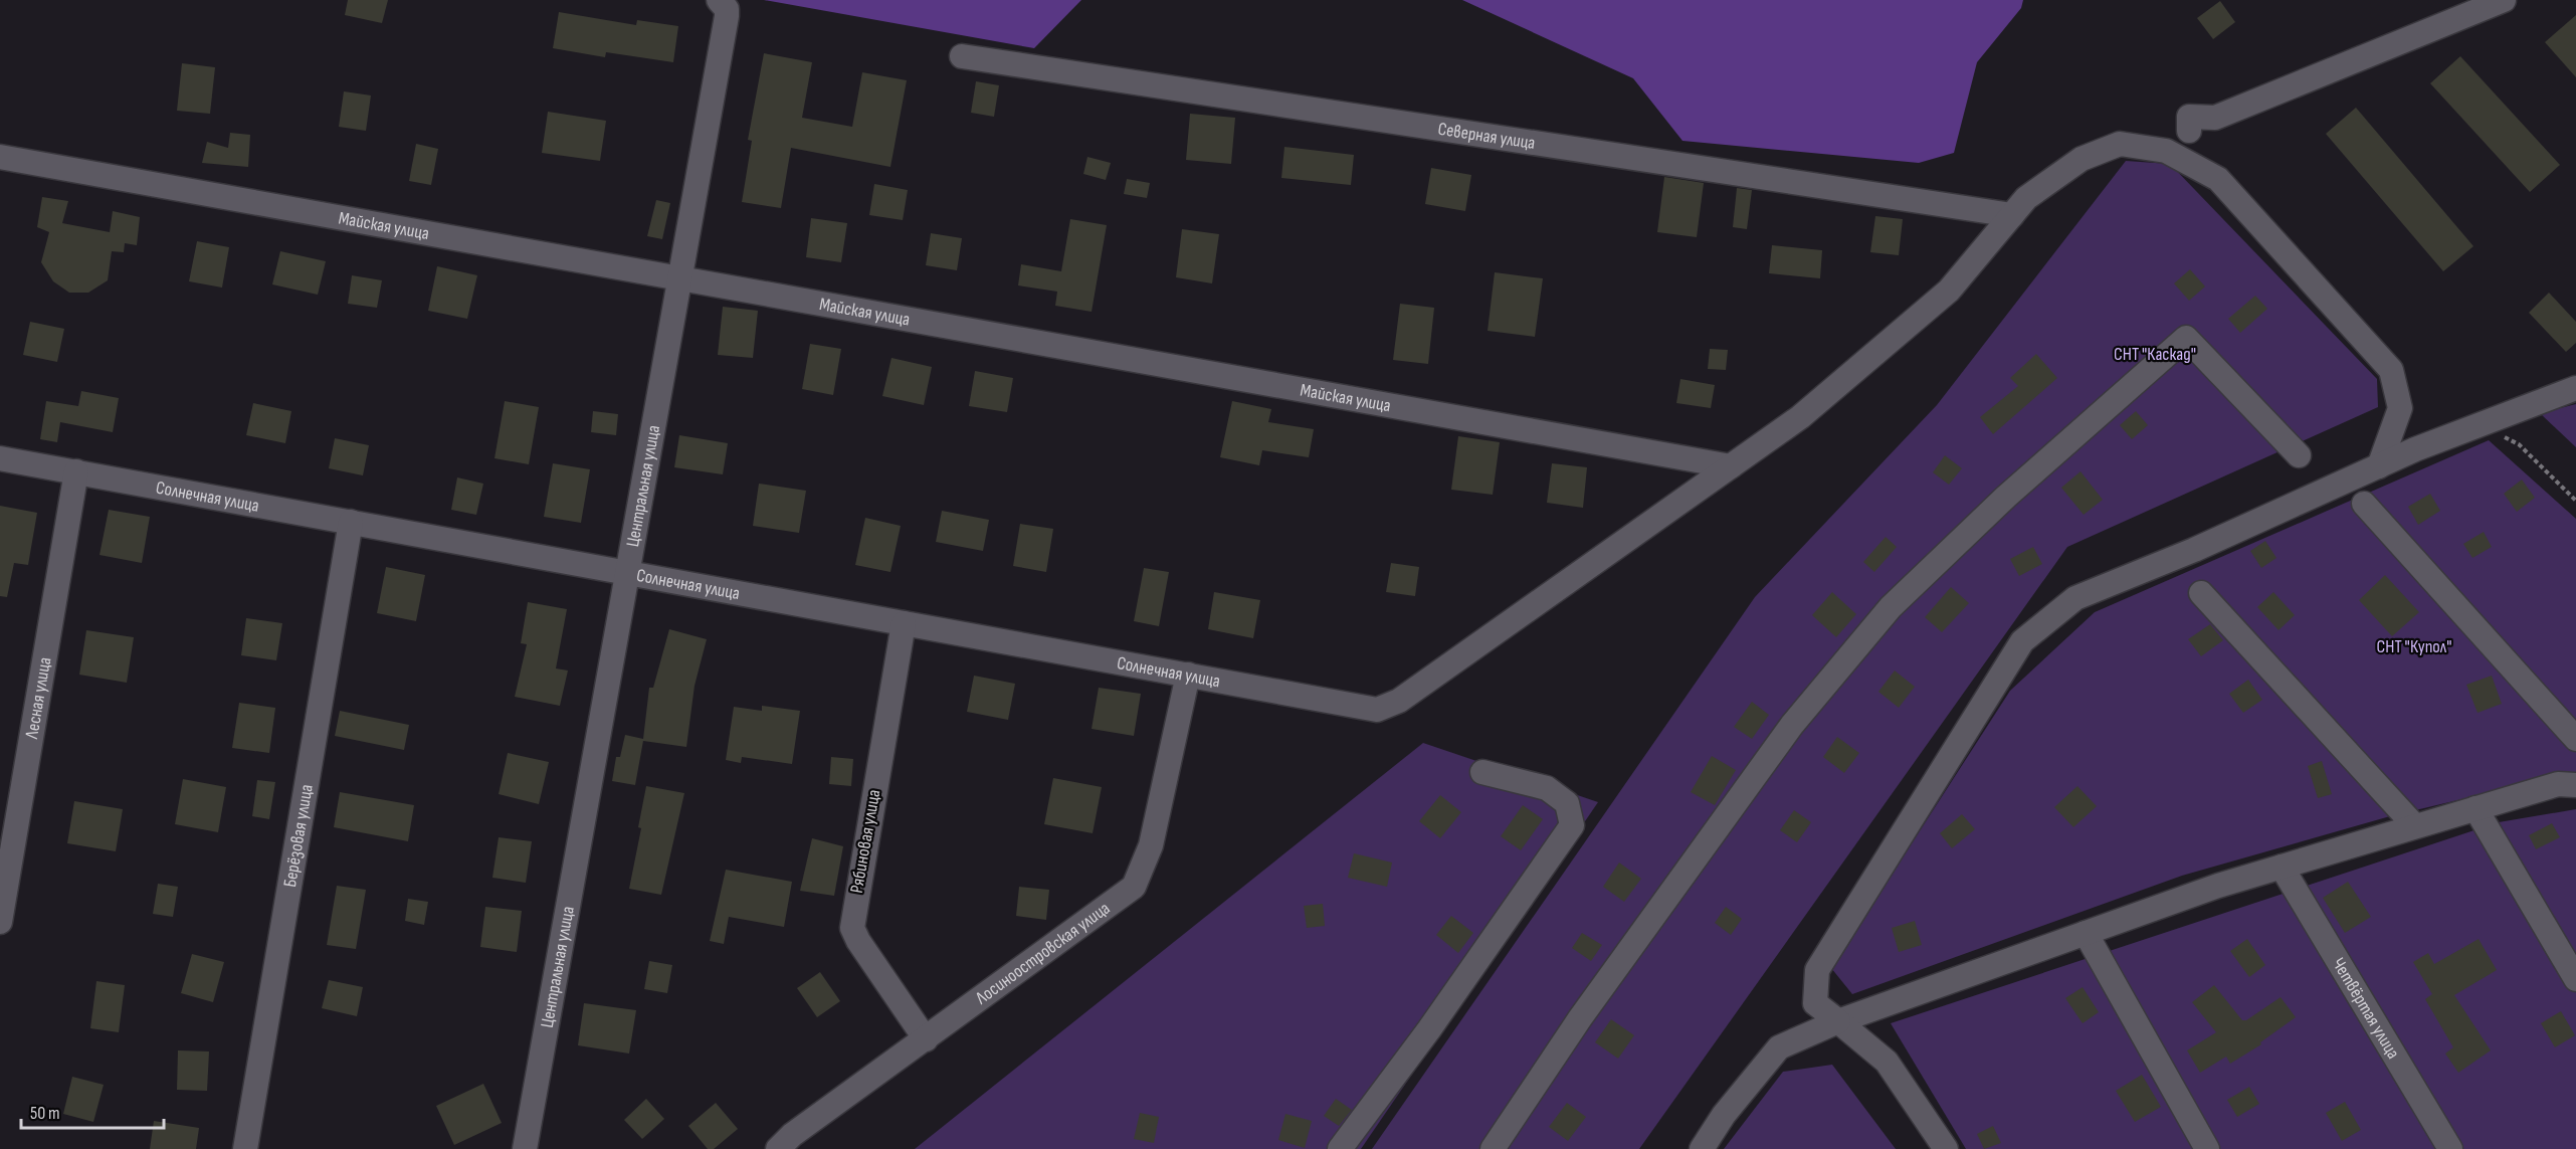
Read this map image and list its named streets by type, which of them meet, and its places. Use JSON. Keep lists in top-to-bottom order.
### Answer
{
  "streets": {
    "street": [
      "Северная улица",
      "Майская улица",
      "Центральная улица",
      "Солнечная улица",
      "Лесная улица",
      "Берёзовая улица",
      "Рябиновая улица",
      "Лосиноостровская улица",
      "Четвёртая улица"
    ]
  },
  "crossings": [
    ["Майская улица", "Центральная улица"],
    ["Майская улица", "Солнечная улица"],
    ["Центральная улица", "Солнечная улица"],
    ["Солнечная улица", "Лесная улица"],
    ["Солнечная улица", "Берёзовая улица"],
    ["Солнечная улица", "Рябиновая улица"],
    ["Солнечная улица", "Лосиноостровская улица"],
    ["Рябиновая улица", "Лосиноостровская улица"]
  ],
  "parks": ["СНТ \"Каскад\"", "СНТ \"Купол\""],
  "scale_bar": "50 m"
}
